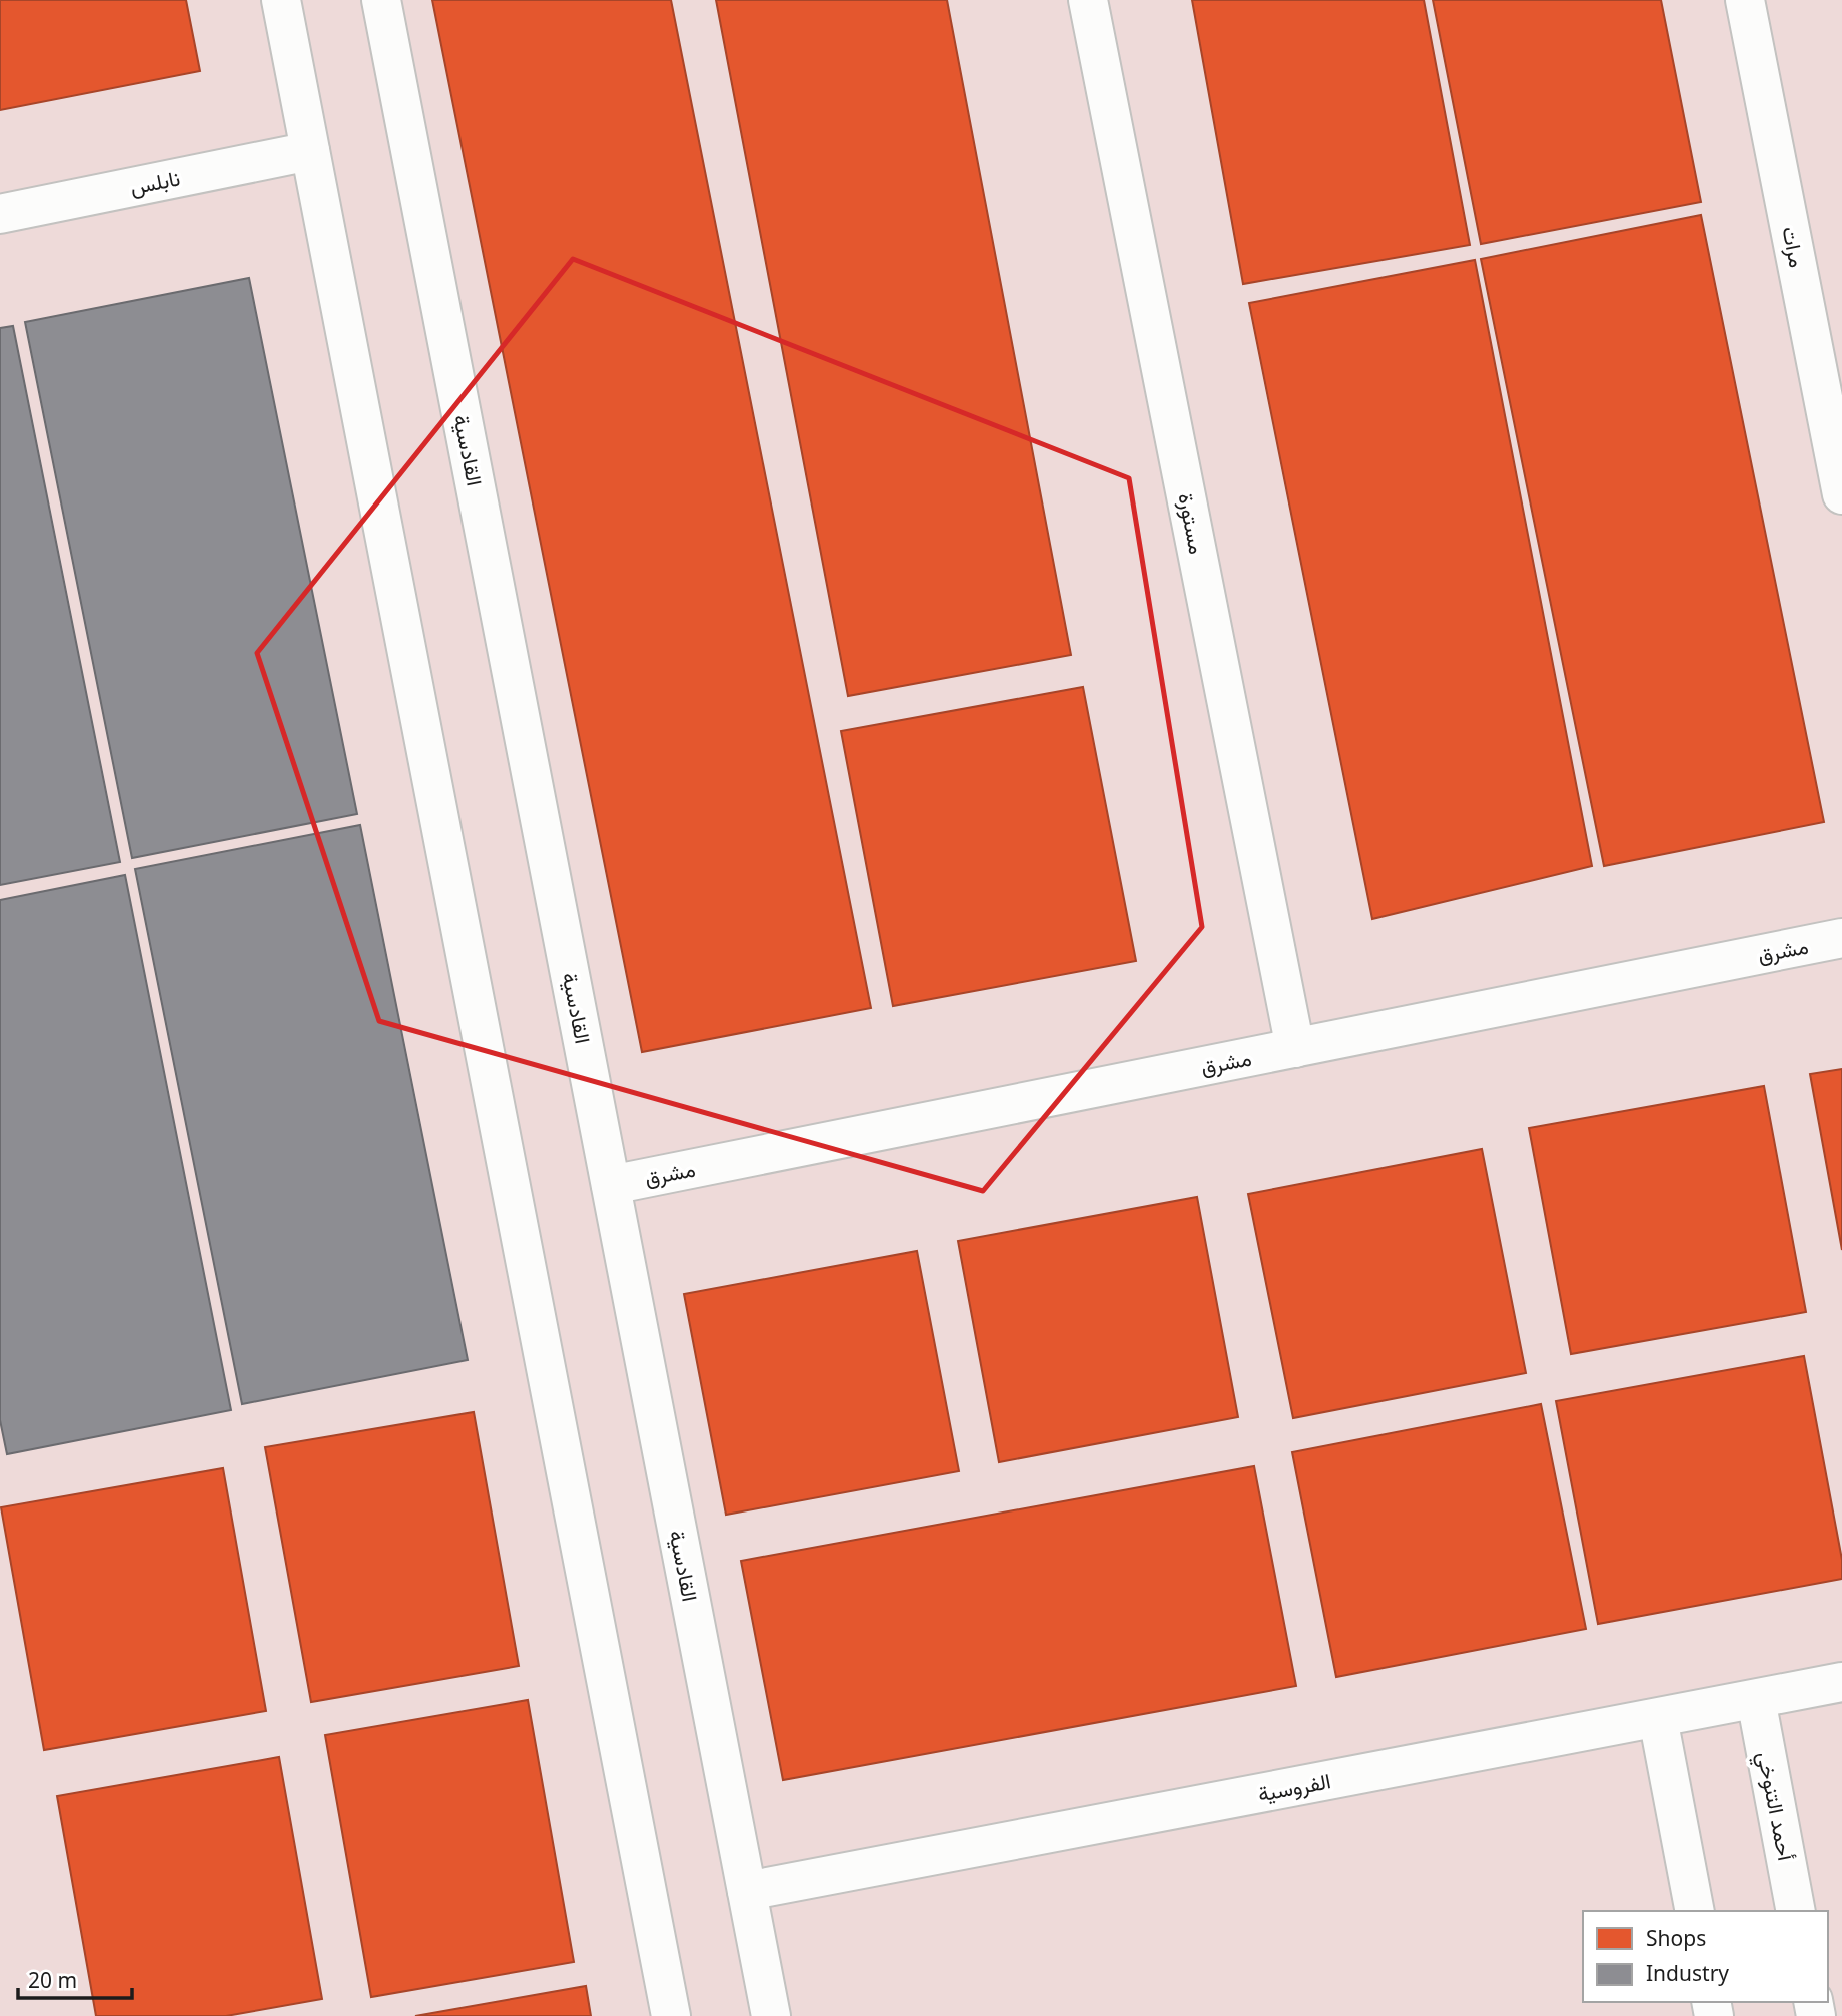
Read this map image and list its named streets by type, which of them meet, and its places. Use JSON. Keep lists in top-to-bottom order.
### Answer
{
  "streets": {
    "street": [
      "نابلس",
      "مرات",
      "القادسية",
      "مستورة",
      "مشرق",
      "الفروسية",
      "أحمد التنوخي"
    ]
  },
  "crossings": [
    ["القادسية", "مشرق"],
    ["القادسية", "الفروسية"],
    ["مستورة", "مشرق"],
    ["الفروسية", "أحمد التنوخي"]
  ],
  "legend": ["Shops", "Industry"],
  "scale_bar": "20 m"
}
